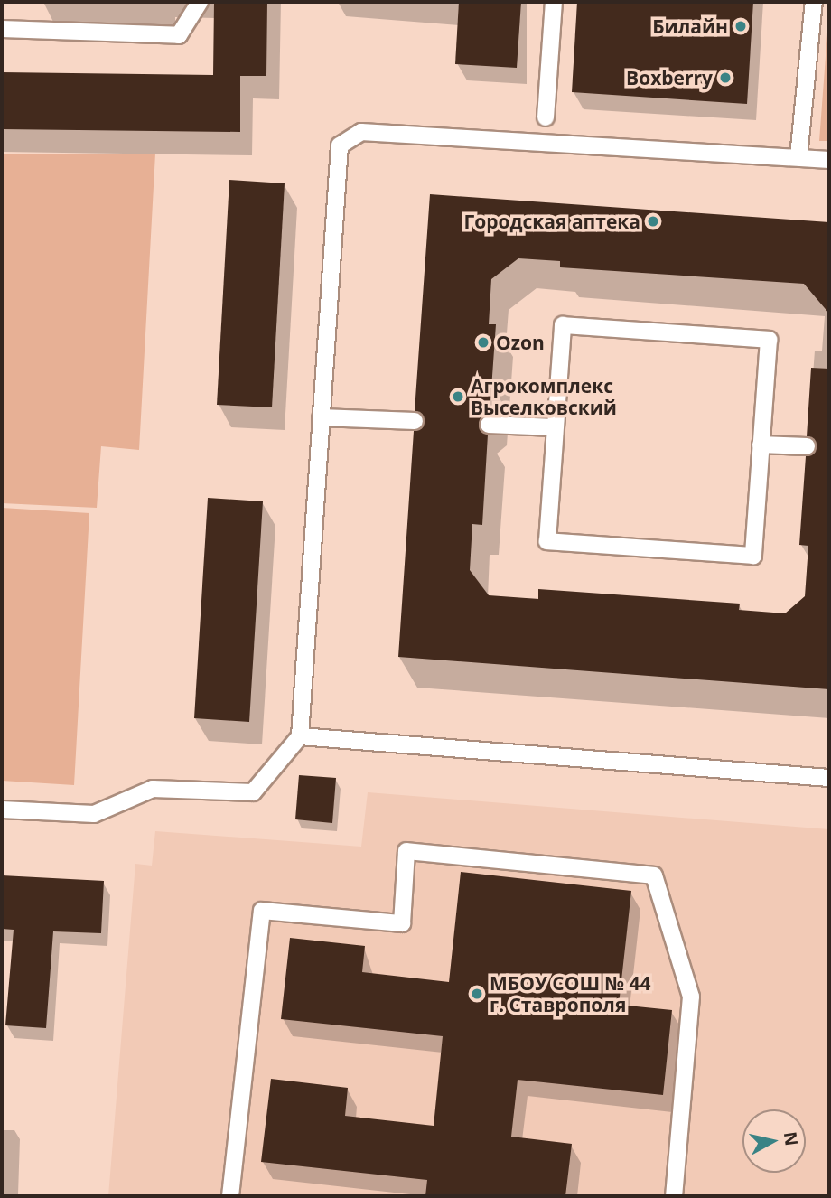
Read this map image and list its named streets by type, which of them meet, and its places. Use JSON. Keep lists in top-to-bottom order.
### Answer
{
  "places": [
    "Билайн",
    "Boxberry",
    "Городская аптека",
    "Ozon",
    "Агрокомплекс Выселковский",
    "МБОУ СОШ № 44 г. Ставрополя"
  ],
  "north": "right"
}
